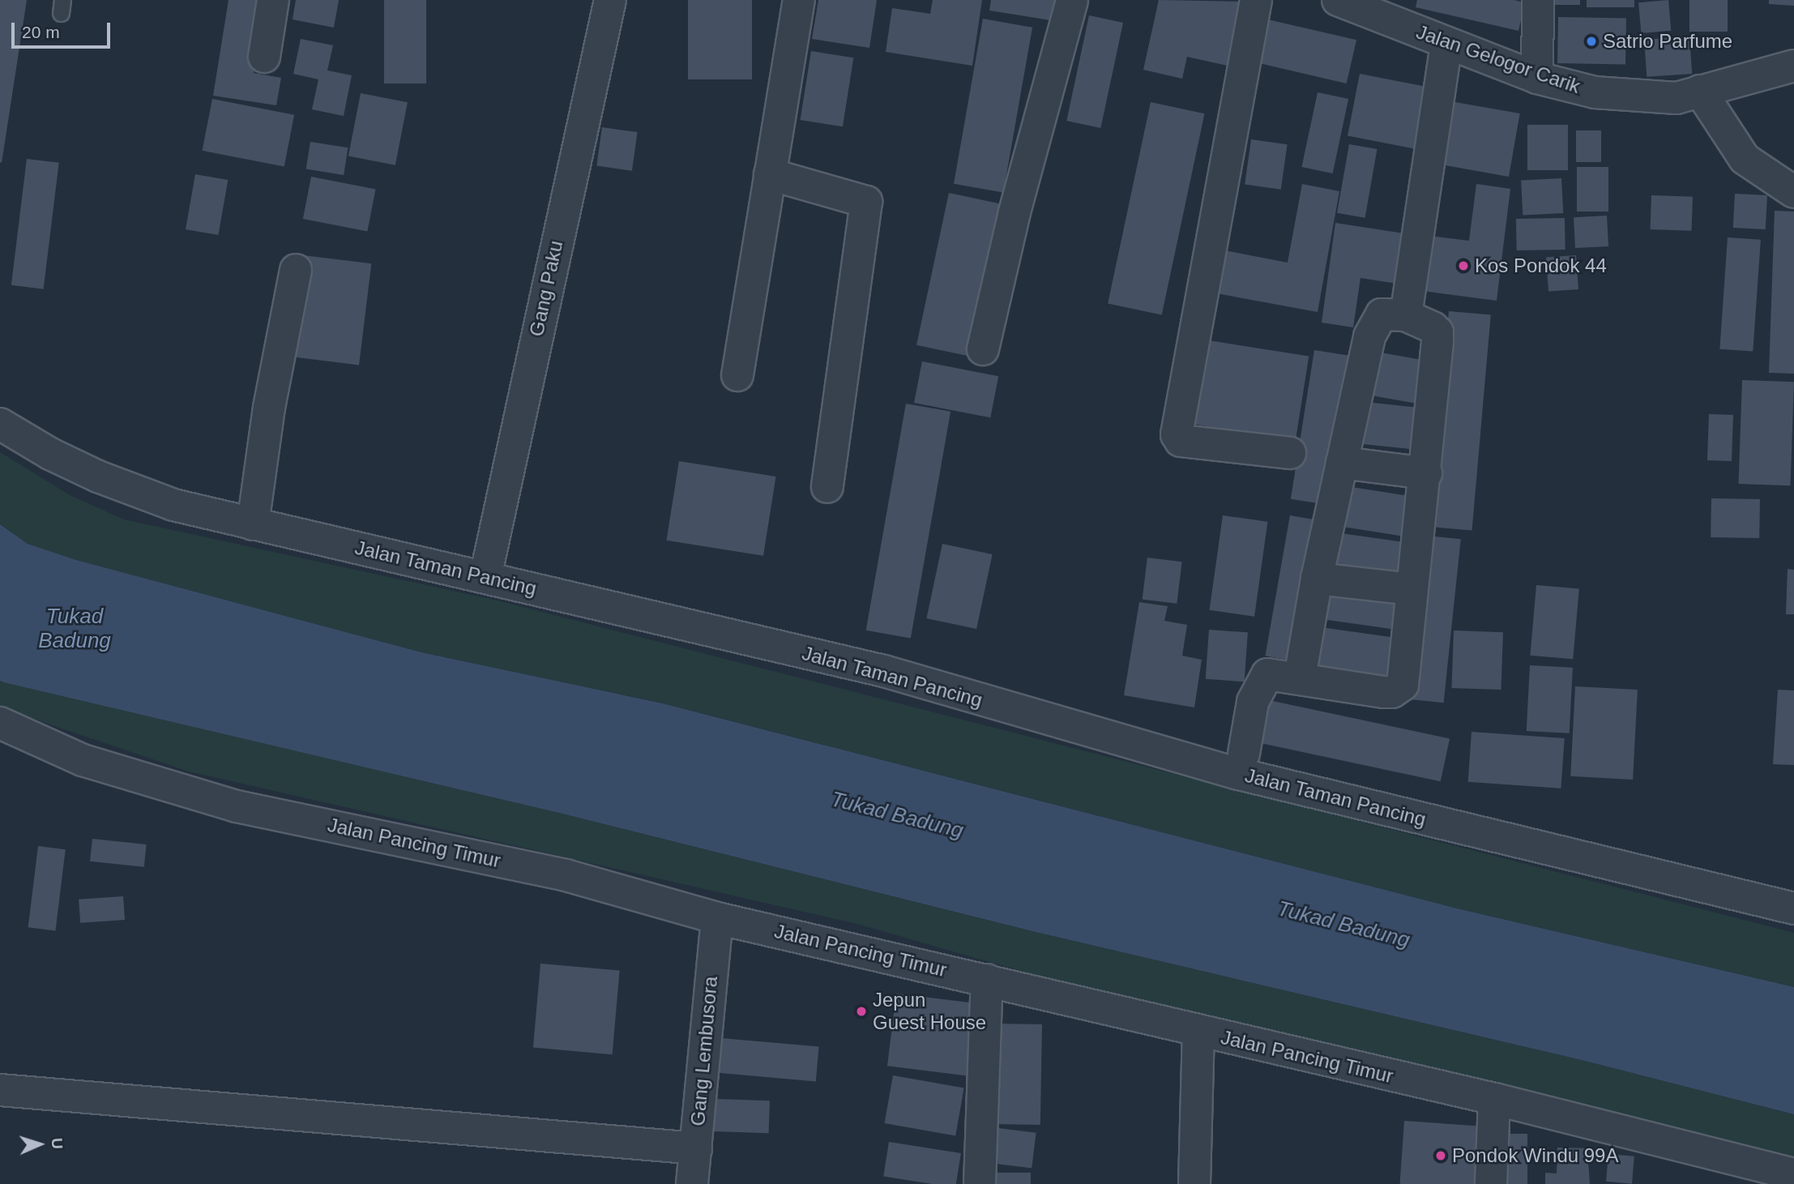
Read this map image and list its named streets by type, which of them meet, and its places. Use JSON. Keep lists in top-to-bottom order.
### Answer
{
  "streets": {
    "street": [
      "Jalan Gelogor Carik",
      "Gang Paku",
      "Jalan Taman Pancing",
      "Jalan Pancing Timur",
      "Gang Lembusora"
    ]
  },
  "crossings": [
    ["Gang Paku", "Jalan Taman Pancing"],
    ["Jalan Pancing Timur", "Gang Lembusora"]
  ],
  "water": ["Tukad Badung"],
  "places": [
    "Satrio Parfume",
    "Kos Pondok 44",
    "Jepun Guest House",
    "Pondok Windu 99A"
  ],
  "scale_bar": "20 m",
  "north": "right"
}
